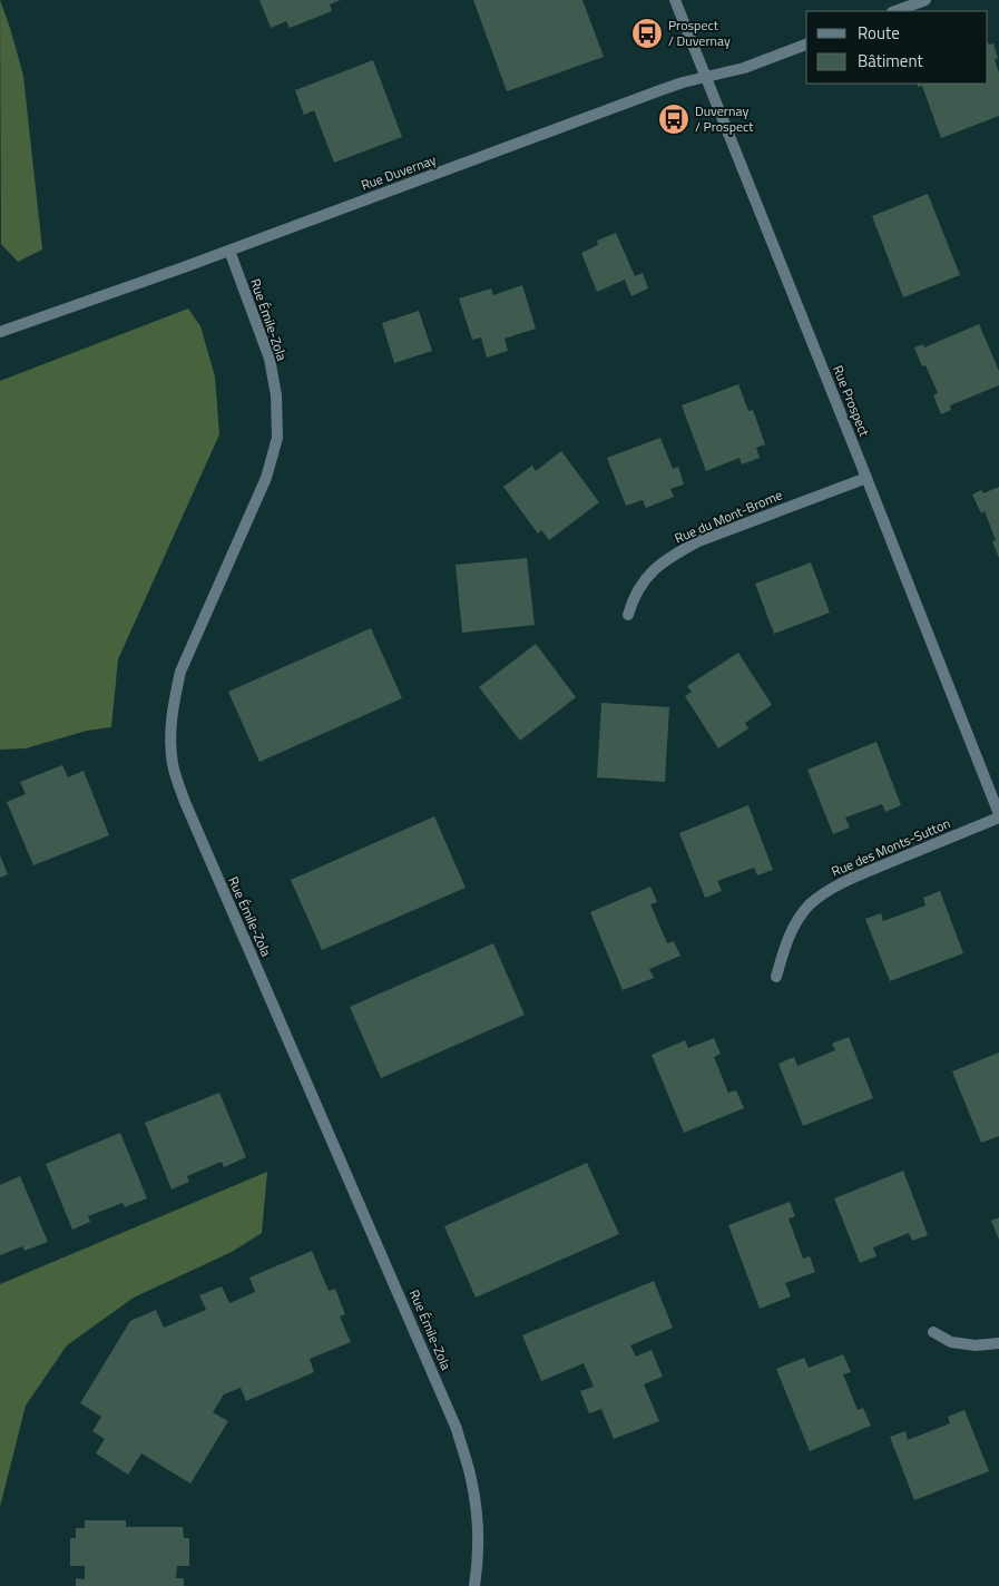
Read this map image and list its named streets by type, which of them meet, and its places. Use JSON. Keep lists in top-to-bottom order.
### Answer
{
  "streets": {
    "street": [
      "Rue Duvernay",
      "Rue Émile-Zola",
      "Rue Prospect",
      "Rue du Mont-Brome",
      "Rue des Monts-Sutton"
    ]
  },
  "crossings": [
    ["Rue Duvernay", "Rue Émile-Zola"],
    ["Rue Duvernay", "Rue Prospect"],
    ["Rue Prospect", "Rue du Mont-Brome"],
    ["Rue Prospect", "Rue des Monts-Sutton"]
  ],
  "places": {
    "bus stop": ["Prospect / Duvernay", "Duvernay / Prospect"]
  },
  "legend": ["Route", "Bâtiment"]
}
